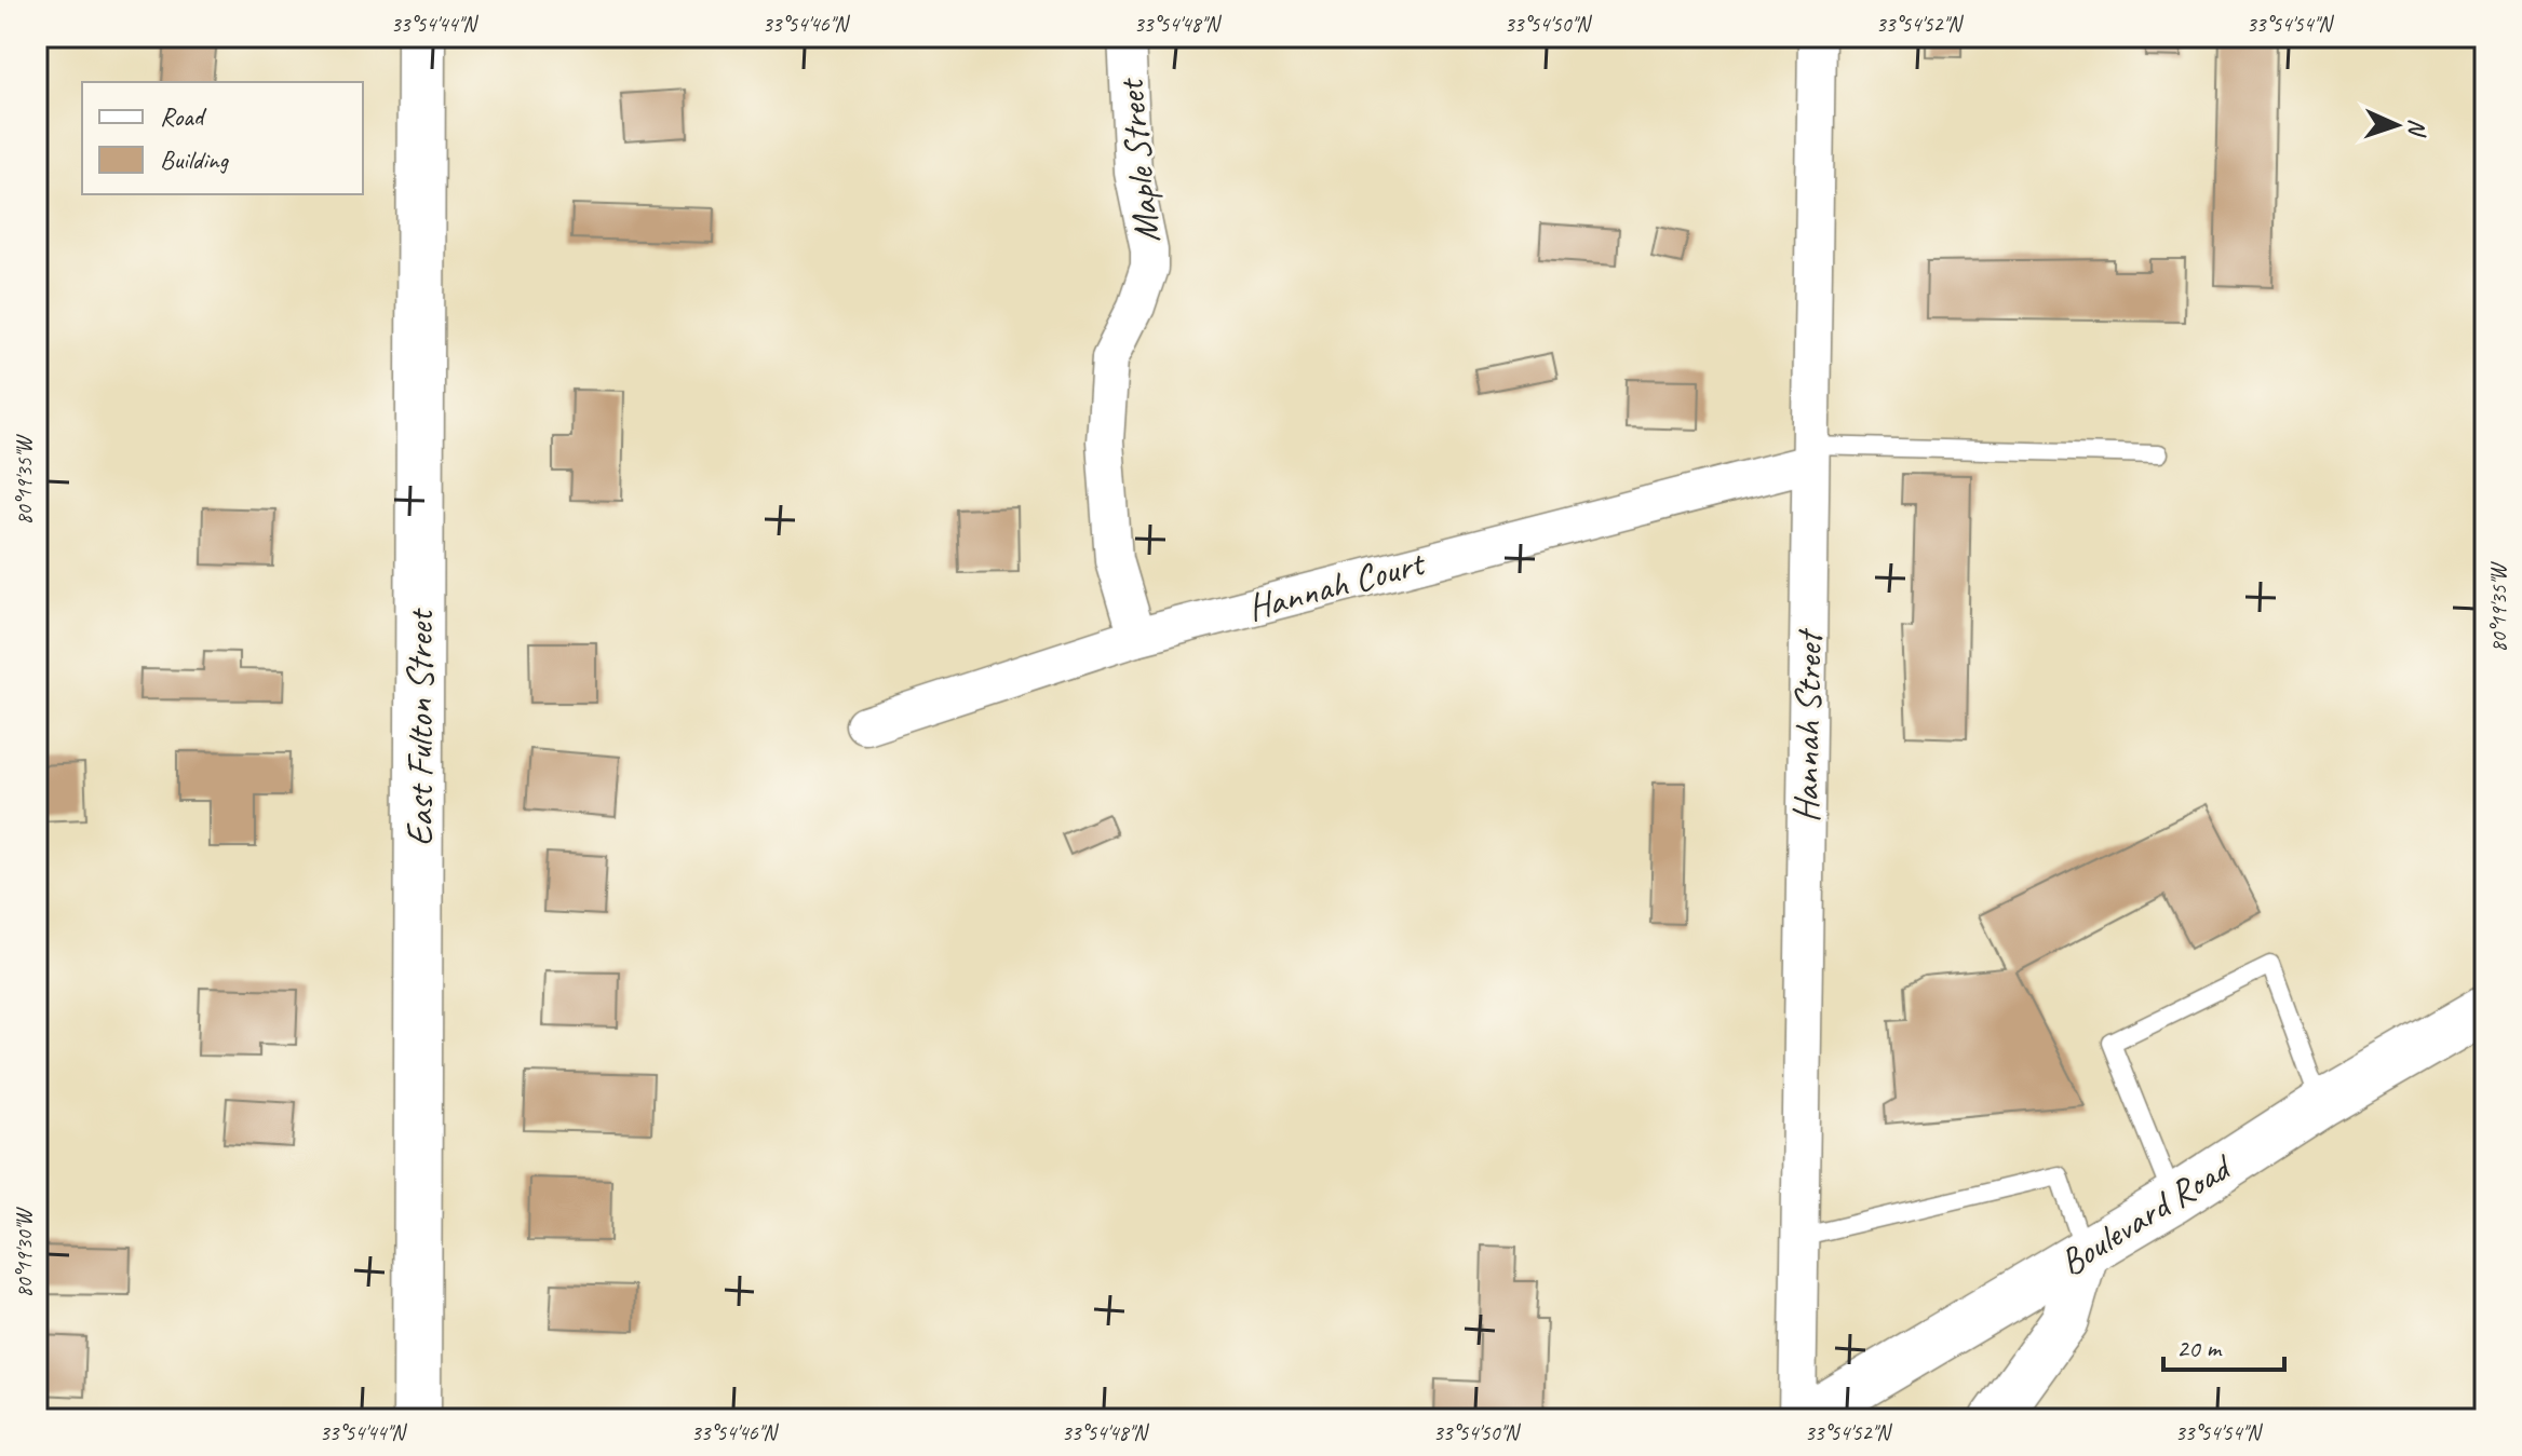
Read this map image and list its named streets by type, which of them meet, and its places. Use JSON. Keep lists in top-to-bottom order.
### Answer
{
  "streets": {
    "street": [
      "Maple Street",
      "Hannah Court",
      "Hannah Street",
      "East Fulton Street",
      "Boulevard Road"
    ]
  },
  "crossings": [
    ["Maple Street", "Hannah Court"],
    ["Hannah Court", "Hannah Street"],
    ["Hannah Street", "Boulevard Road"]
  ],
  "legend": ["Road", "Building"],
  "scale_bar": "20 m",
  "north": "right",
  "coordinates": [
    "33°54'44\"N",
    "33°54'46\"N",
    "33°54'48\"N",
    "33°54'50\"N",
    "33°54'52\"N",
    "33°54'54\"N",
    "80°19'35\"W",
    "80°19'30\"W"
  ]
}
